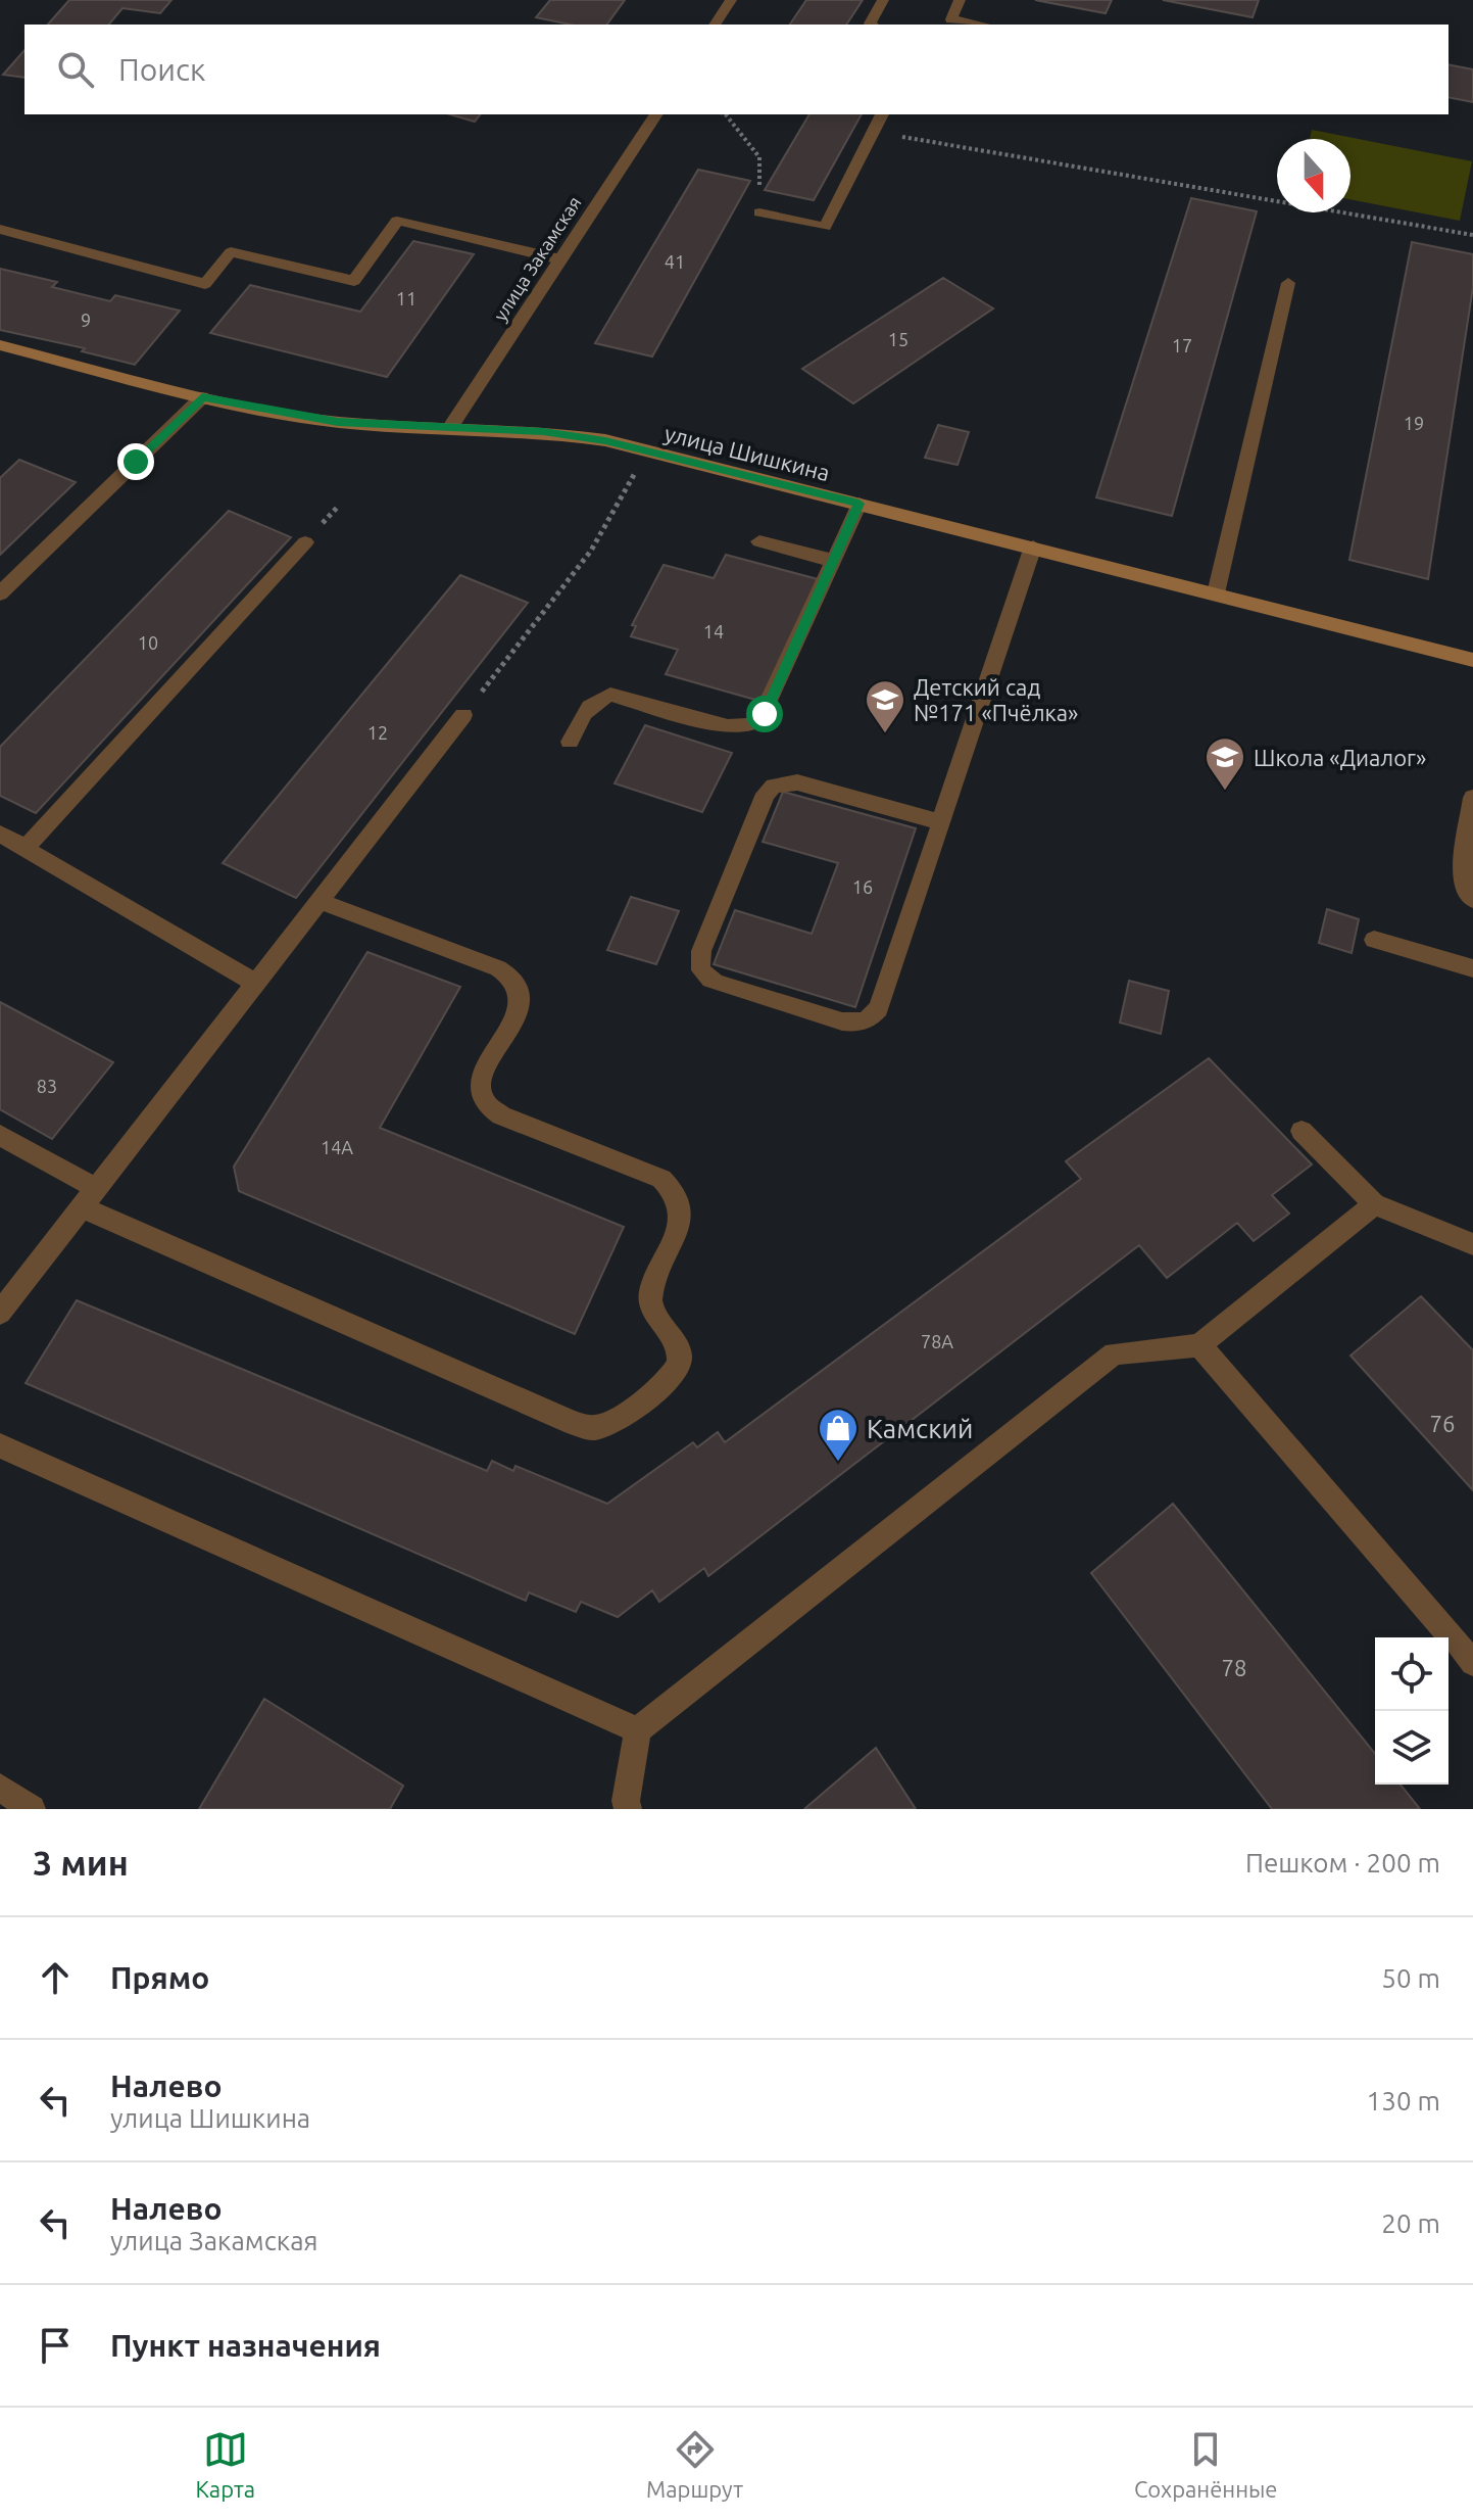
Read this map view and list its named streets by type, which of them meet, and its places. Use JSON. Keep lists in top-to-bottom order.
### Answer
{
  "streets": {
    "street": ["улица Закамская", "улица Шишкина"]
  },
  "crossings": [
    ["улица Закамская", "улица Шишкина"]
  ],
  "places": {
    "school or university": ["Детский сад №171 «Пчёлка»", "Школа «Диалог»"],
    "shop": ["Камский"]
  },
  "house_numbers": [
    "41",
    "11",
    "9",
    "15",
    "17",
    "19",
    "14",
    "10",
    "12",
    "16",
    "83",
    "14А",
    "78А",
    "76",
    "78"
  ],
  "north": "bottom",
  "page": {
    "search": "Поиск",
    "heading": ["3 мин", "Пешком · 200 m"],
    "list": [
      ["Прямо", "50 m"],
      ["Налево", "улица Шишкина", "130 m"],
      ["Налево", "улица Закамская", "20 m"],
      "Пункт назначения"
    ],
    "nav": ["Карта", "Маршрут", "Сохранённые"]
  }
}
